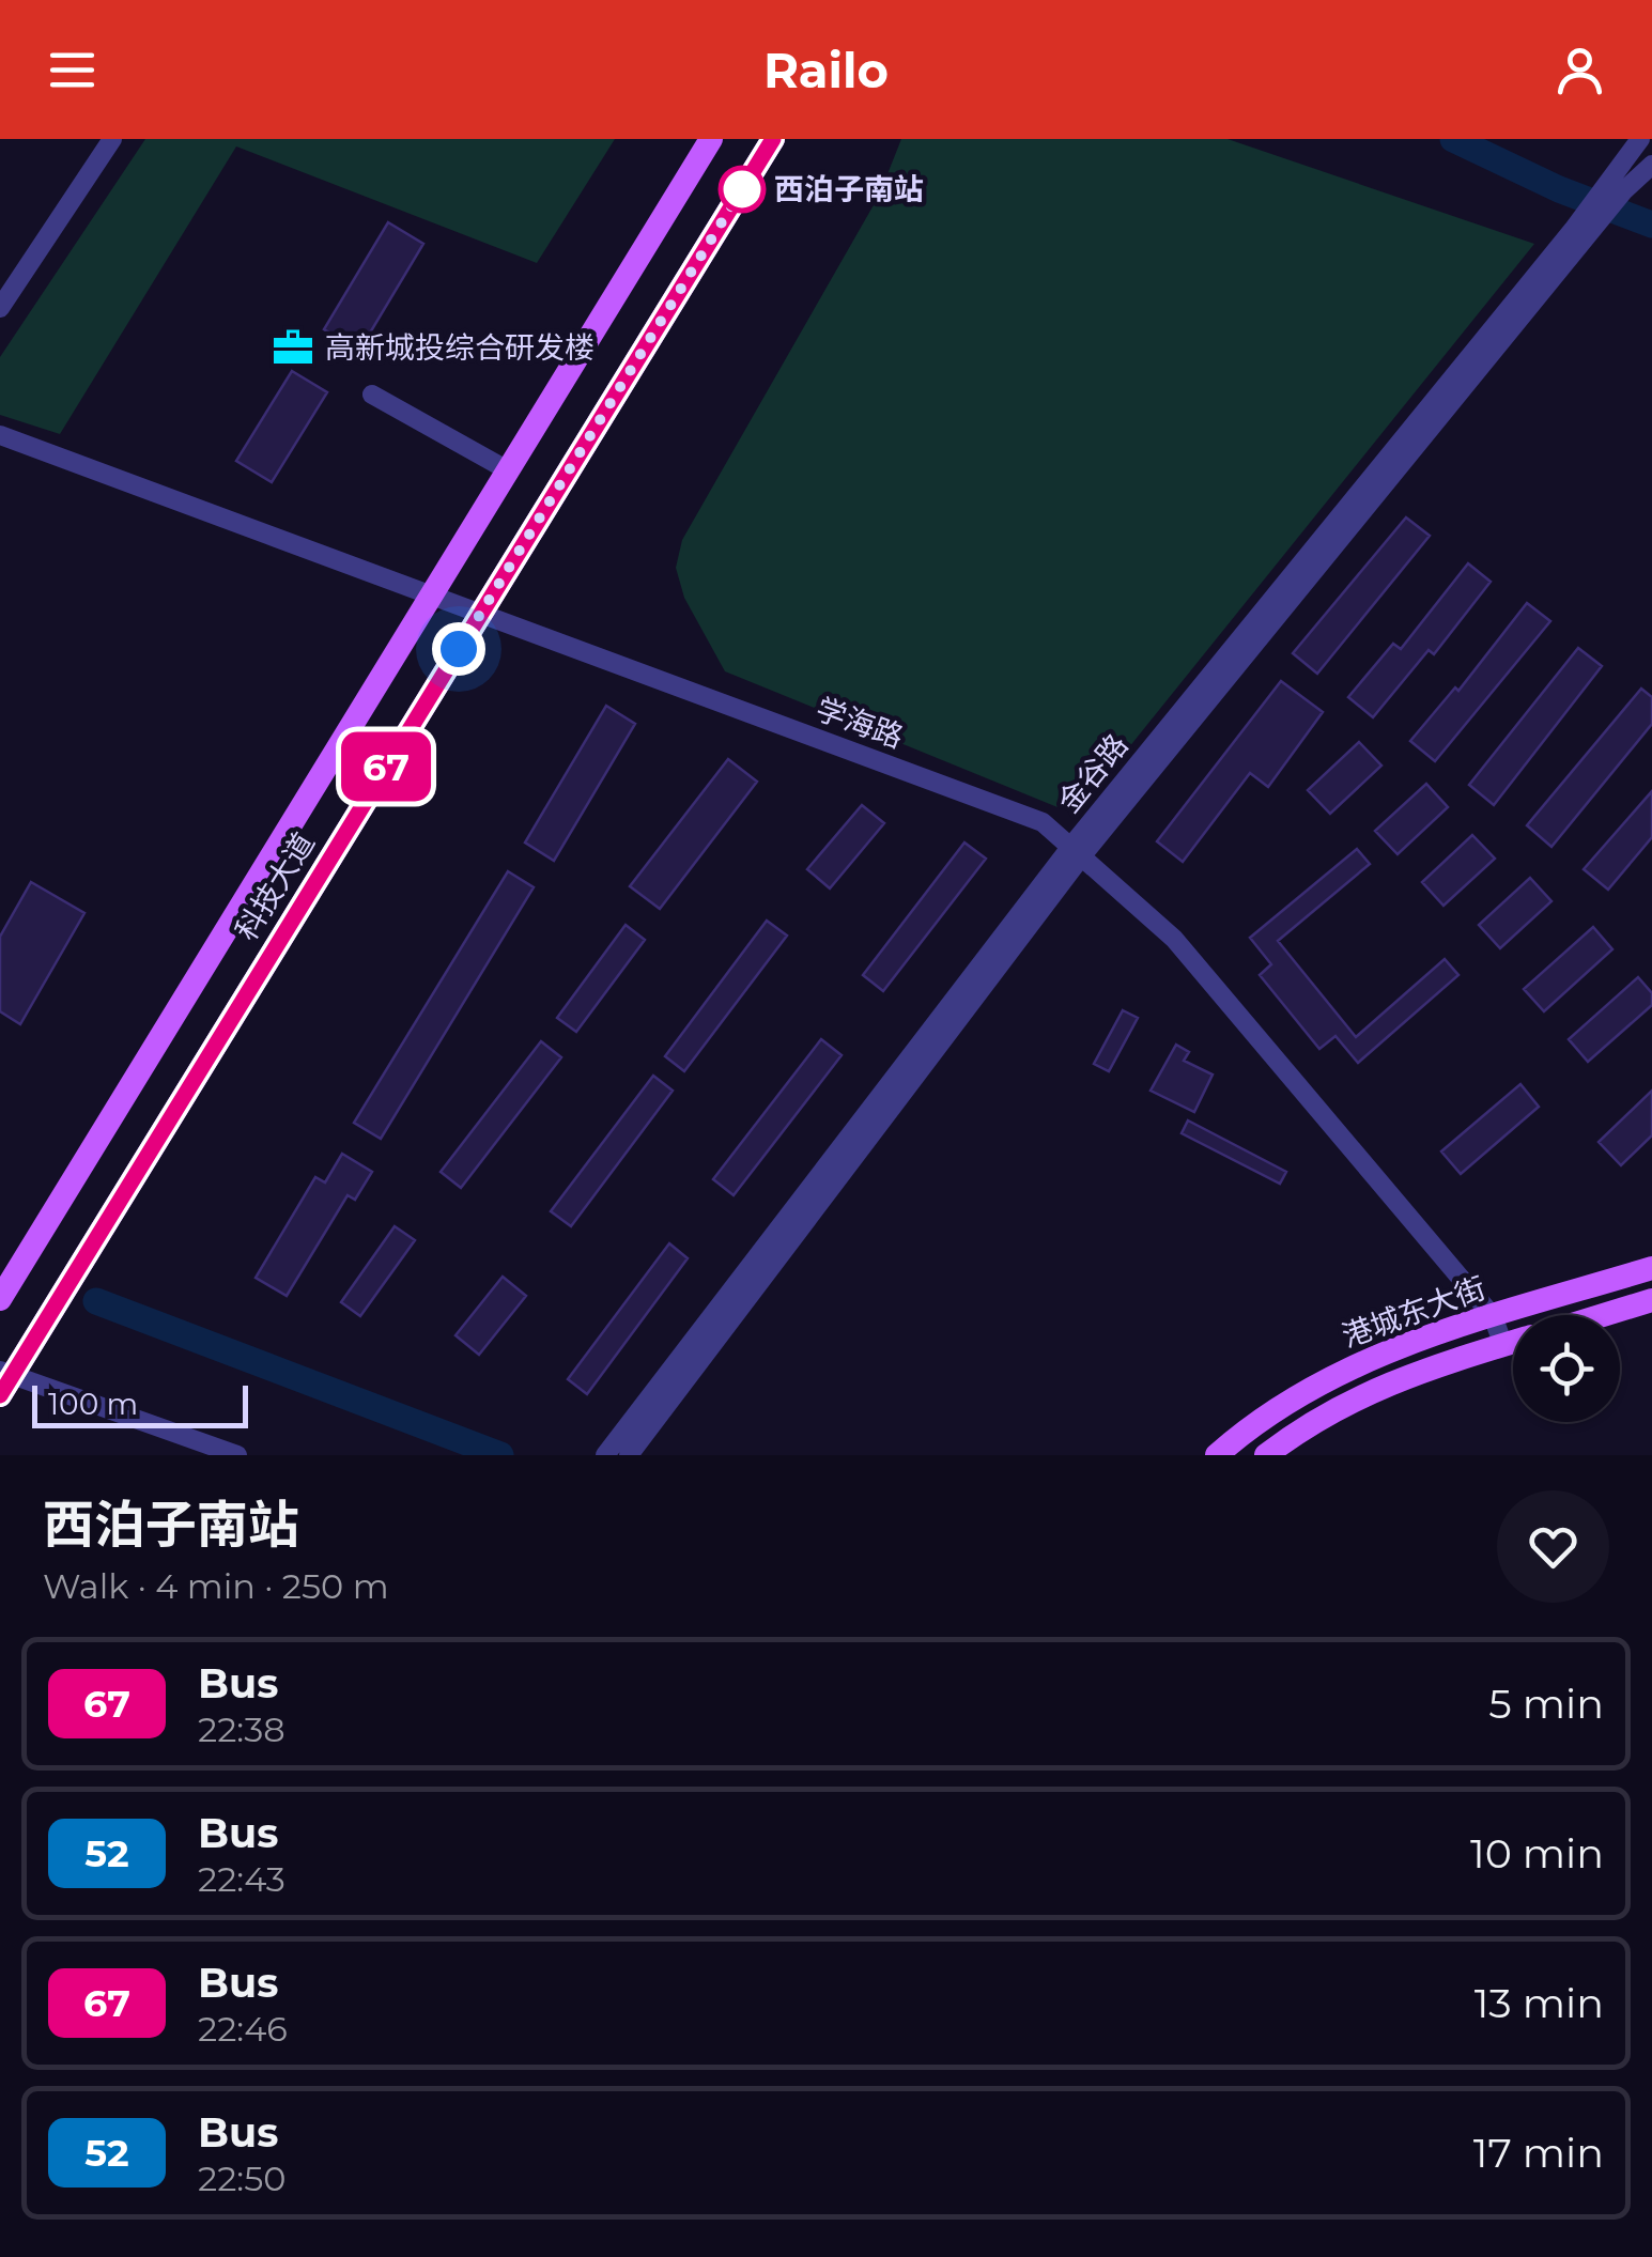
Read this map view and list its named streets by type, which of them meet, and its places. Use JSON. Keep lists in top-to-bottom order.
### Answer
{
  "streets": {
    "main road": ["科技大道", "港城东大街"],
    "street": ["学海路", "金谷路"]
  },
  "crossings": [
    ["学海路", "金谷路"],
    ["学海路", "科技大道"],
    ["学海路", "港城东大街"]
  ],
  "places": {
    "other": ["西泊子南站"],
    "office": ["高新城投综合研发楼"]
  },
  "lines": ["bus line 67"],
  "scale_bar": "100 m",
  "page": {
    "header": "Railo",
    "on_map": "67",
    "scale": "100 m",
    "heading": ["西泊子南站", "Walk · 4 min · 250 m"],
    "list": [
      {
        "mark": "67",
        "name": "Bus",
        "note": "22:38",
        "value": "5 min"
      },
      {
        "mark": "52",
        "name": "Bus",
        "note": "22:43",
        "value": "10 min"
      },
      {
        "mark": "67",
        "name": "Bus",
        "note": "22:46",
        "value": "13 min"
      },
      {
        "mark": "52",
        "name": "Bus",
        "note": "22:50",
        "value": "17 min"
      }
    ]
  }
}
